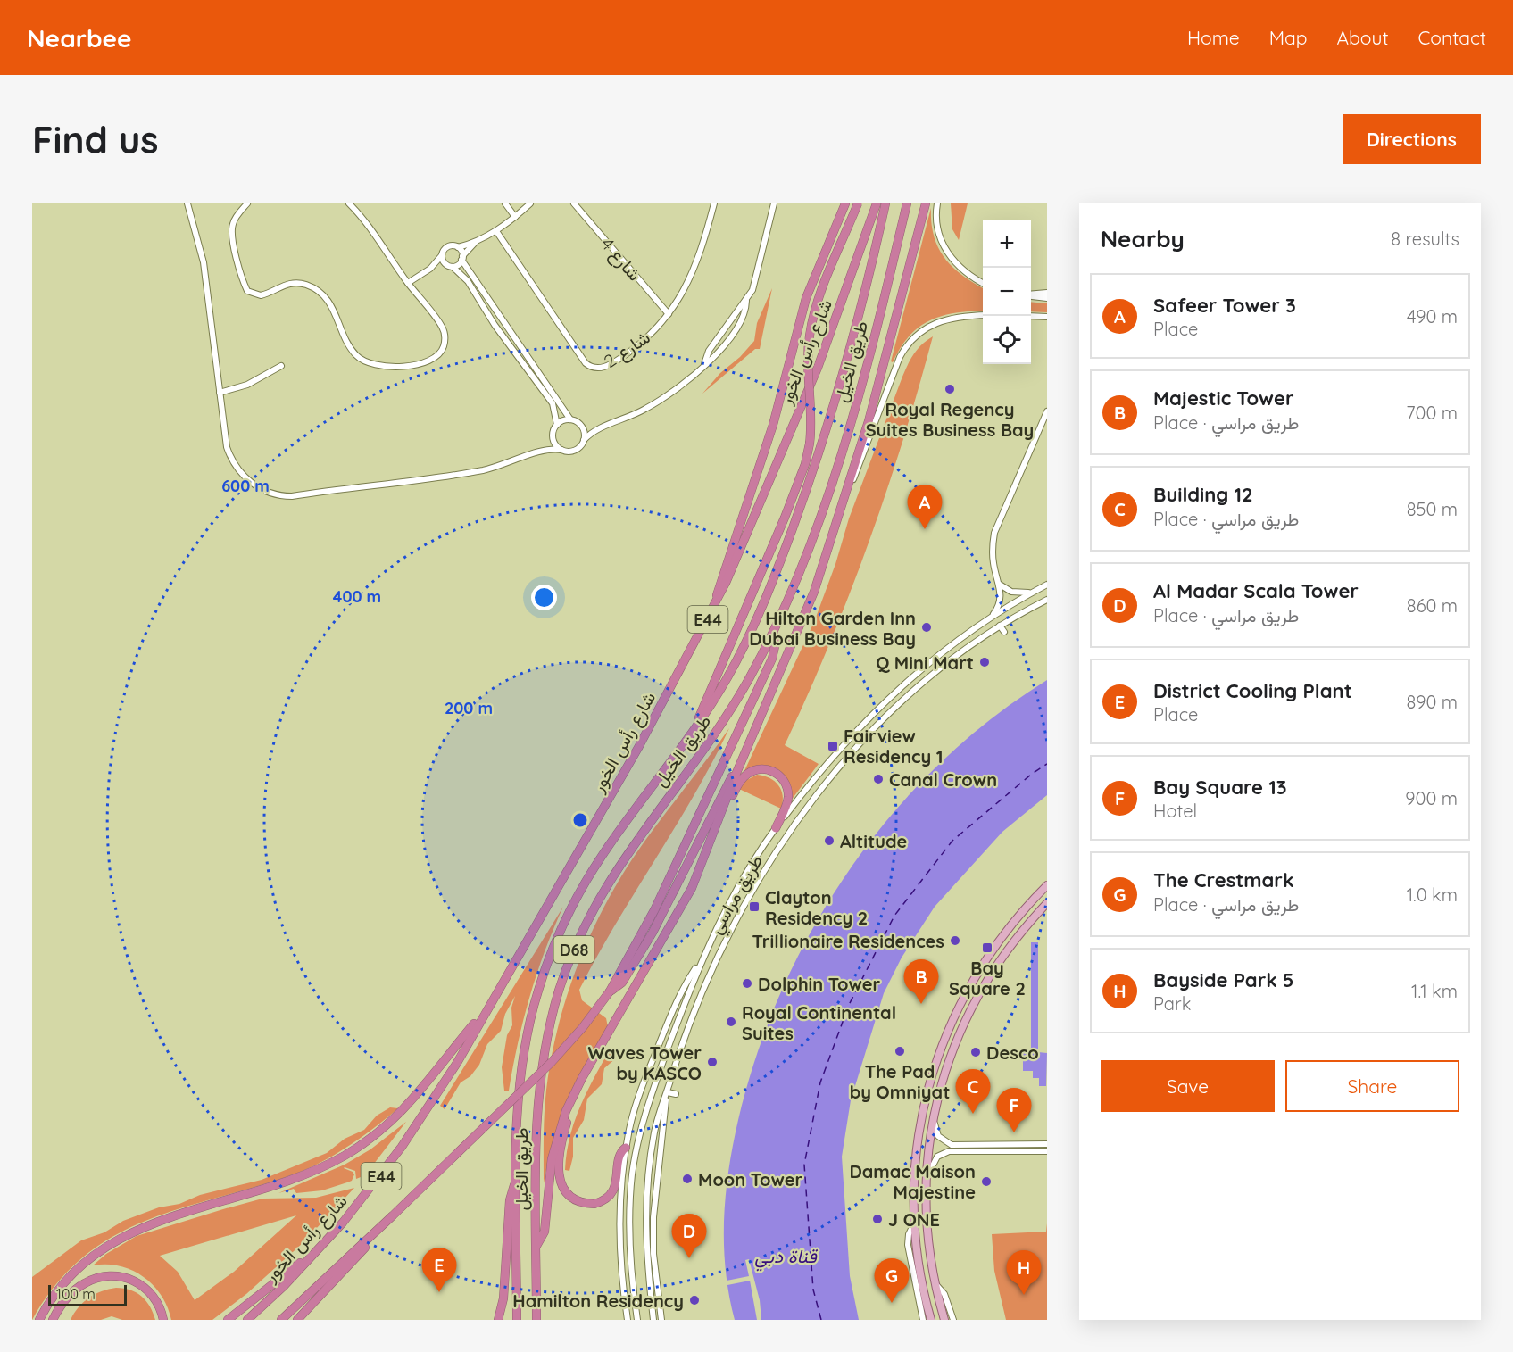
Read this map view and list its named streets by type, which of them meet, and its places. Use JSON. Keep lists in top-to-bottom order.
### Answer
{
  "streets": {
    "highway": [
      "شارع رأس الخور",
      "طريق الخيل",
      "E44",
      "D68"
    ],
    "street": ["شارع 4", "شارع 2", "طريق مراسي"]
  },
  "crossings": [
    ["شارع 4", "شارع 2"],
    ["طريق الخيل", "E44"]
  ],
  "water": ["قناة دبي"],
  "places": {
    "other": [
      "Royal Regency Suites Business Bay",
      "Hilton Garden Inn Dubai Business Bay",
      "Q Mini Mart",
      "Canal Crown",
      "Altitude",
      "Trillionaire Residences",
      "Dolphin Tower",
      "Royal Continental Suites",
      "The Pad by Omniyat",
      "Desco",
      "Waves Tower by KASCO",
      "Moon Tower",
      "Damac Maison Majestine",
      "J ONE",
      "Hamilton Residency"
    ],
    "transit": ["Fairview Residency 1", "Clayton Residency 2", "Bay Square 2"]
  },
  "scale_bar": "100 m",
  "page": {
    "header": "Nearbee",
    "nav": [
      "Home",
      "Map",
      "About",
      "Contact"
    ],
    "buttons": [
      "Directions",
      ["Save", "Share"]
    ],
    "title": "Find us",
    "heading": ["Nearby", "8 results"],
    "map_buttons": ["+", "−"],
    "list": [
      {
        "mark": "A",
        "name": "Safeer Tower 3",
        "note": "Place",
        "value": "490 m"
      },
      {
        "mark": "B",
        "name": "Majestic Tower",
        "note": "Place · طريق مراسي",
        "value": "700 m"
      },
      {
        "mark": "C",
        "name": "Building 12",
        "note": "Place · طريق مراسي",
        "value": "850 m"
      },
      {
        "mark": "D",
        "name": "Al Madar Scala Tower",
        "note": "Place · طريق مراسي",
        "value": "860 m"
      },
      {
        "mark": "E",
        "name": "District Cooling Plant",
        "note": "Place",
        "value": "890 m"
      },
      {
        "mark": "F",
        "name": "Bay Square 13",
        "note": "Hotel",
        "value": "900 m"
      },
      {
        "mark": "G",
        "name": "The Crestmark",
        "note": "Place · طريق مراسي",
        "value": "1.0 km"
      },
      {
        "mark": "H",
        "name": "Bayside Park 5",
        "note": "Park",
        "value": "1.1 km"
      }
    ],
    "pins": [
      "A",
      "B",
      "C",
      "F",
      "D",
      "E",
      "H",
      "G"
    ],
    "scale": "100 m"
  },
  "rings": ["600 m", "400 m", "200 m"]
}
